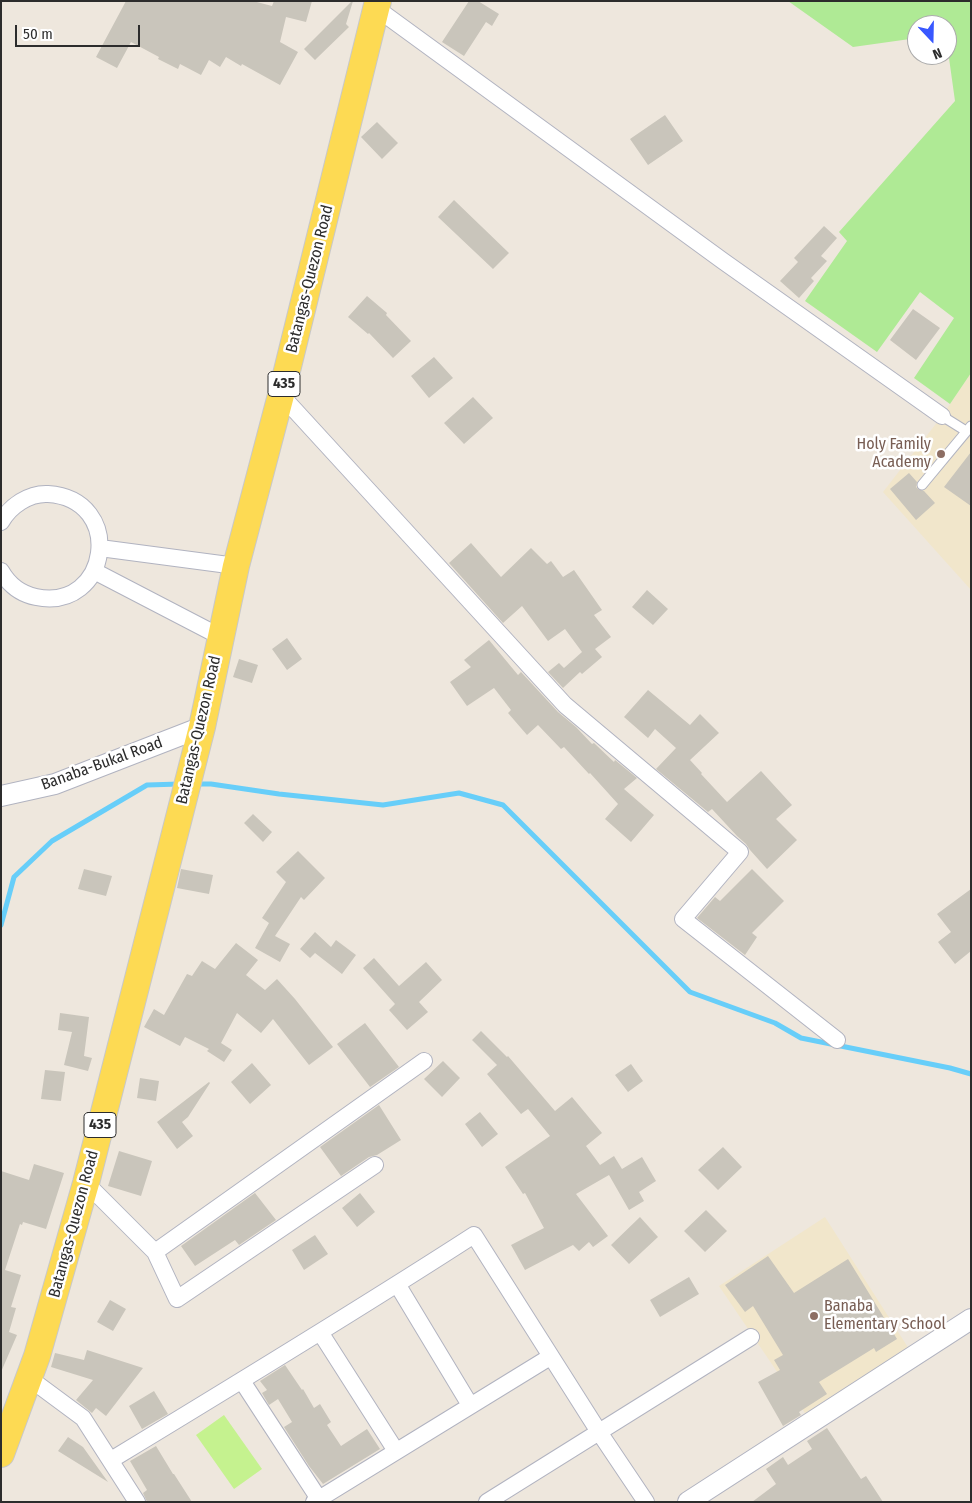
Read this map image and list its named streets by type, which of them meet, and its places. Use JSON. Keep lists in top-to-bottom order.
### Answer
{
  "streets": {
    "main road": ["Batangas-Quezon Road", "435"],
    "street": ["Banaba-Bukal Road"]
  },
  "crossings": [
    ["Batangas-Quezon Road", "Banaba-Bukal Road"]
  ],
  "places": ["Holy Family Academy", "Banaba Elementary School"],
  "scale_bar": "50 m",
  "north": "bottom"
}
